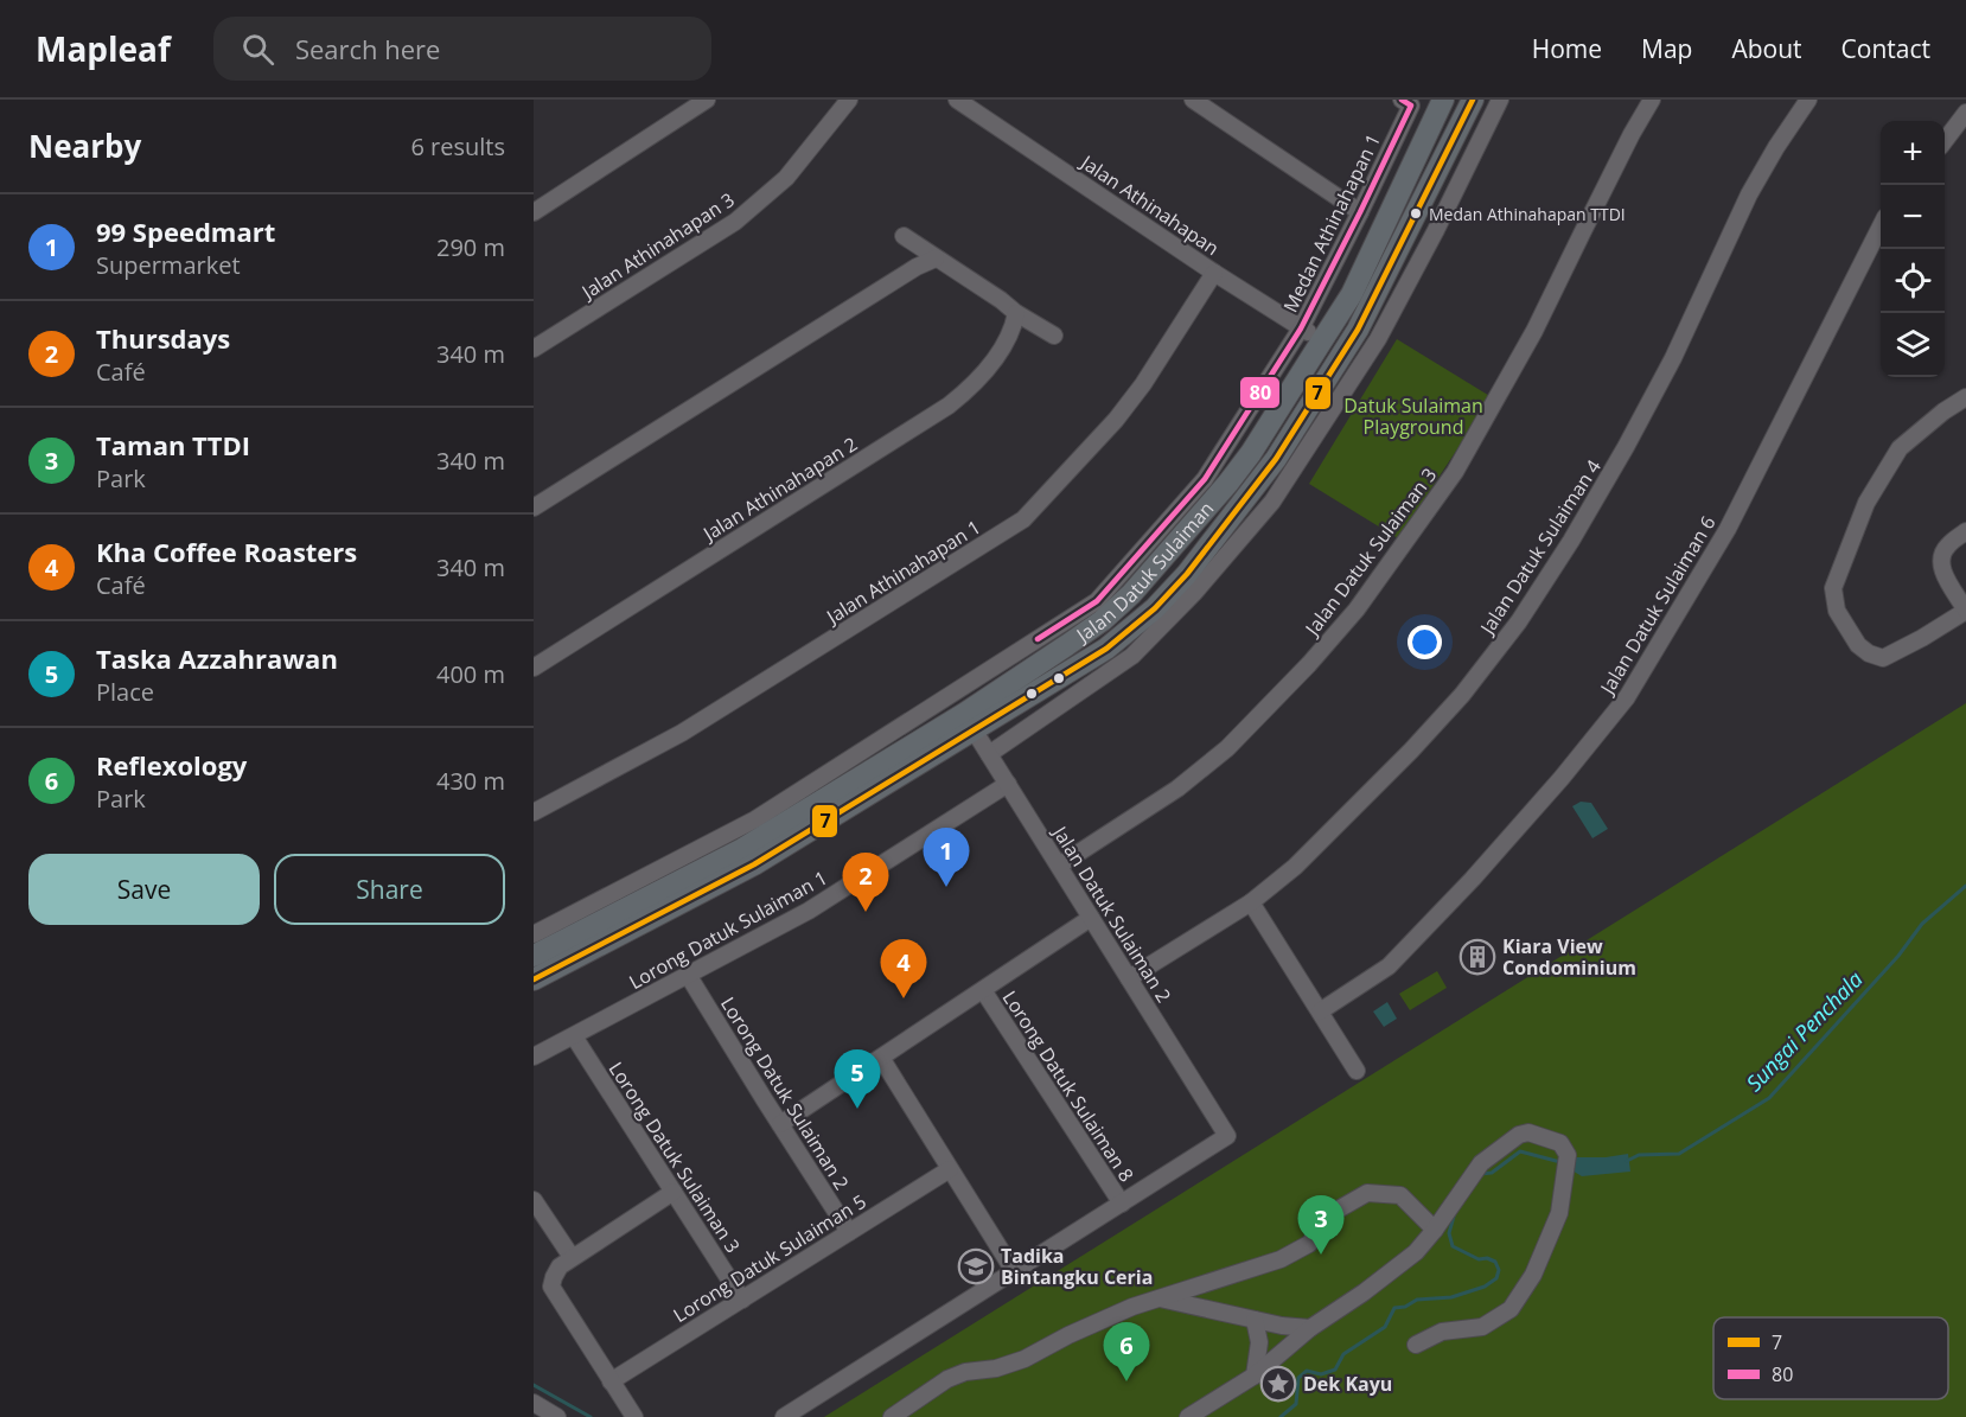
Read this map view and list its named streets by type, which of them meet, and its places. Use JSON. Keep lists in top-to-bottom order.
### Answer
{
  "streets": {
    "main road": ["Jalan Datuk Sulaiman"],
    "street": [
      "Jalan Athinahapan",
      "Medan Athinahapan 1",
      "Jalan Athinahapan 3",
      "Jalan Athinahapan 2",
      "Jalan Datuk Sulaiman 4",
      "Jalan Datuk Sulaiman 3",
      "Jalan Athinahapan 1",
      "Jalan Datuk Sulaiman 6",
      "Jalan Datuk Sulaiman 2",
      "Lorong Datuk Sulaiman 1",
      "Lorong Datuk Sulaiman 8",
      "Lorong Datuk Sulaiman 2",
      "Lorong Datuk Sulaiman 3",
      "Lorong Datuk Sulaiman 5"
    ]
  },
  "crossings": [
    ["Jalan Athinahapan", "Medan Athinahapan 1"],
    ["Jalan Athinahapan", "Jalan Datuk Sulaiman"],
    ["Jalan Athinahapan", "Jalan Athinahapan 1"],
    ["Medan Athinahapan 1", "Jalan Datuk Sulaiman"],
    ["Jalan Datuk Sulaiman 4", "Jalan Datuk Sulaiman 2"],
    ["Jalan Datuk Sulaiman 3", "Jalan Datuk Sulaiman 2"],
    ["Jalan Datuk Sulaiman", "Jalan Datuk Sulaiman 2"],
    ["Jalan Datuk Sulaiman 2", "Lorong Datuk Sulaiman 1"],
    ["Jalan Datuk Sulaiman 2", "Lorong Datuk Sulaiman 8"],
    ["Lorong Datuk Sulaiman 1", "Lorong Datuk Sulaiman 2"],
    ["Lorong Datuk Sulaiman 1", "Lorong Datuk Sulaiman 3"],
    ["Lorong Datuk Sulaiman 2", "Lorong Datuk Sulaiman 5"],
    ["Lorong Datuk Sulaiman 3", "Lorong Datuk Sulaiman 5"]
  ],
  "water": ["Sungai Penchala"],
  "parks": ["Datuk Sulaiman Playground"],
  "places": {
    "other": ["Medan Athinahapan TTDI"],
    "building": ["Kiara View Condominium"],
    "school or university": ["Tadika Bintangku Ceria"],
    "place": ["Dek Kayu"]
  },
  "lines": ["transit line 7", "transit line 80"],
  "legend": ["7", "80"],
  "page": {
    "header": "Mapleaf",
    "search": "Search here",
    "nav": [
      "Home",
      "Map",
      "About",
      "Contact"
    ],
    "heading": ["Nearby", "6 results"],
    "map_buttons": ["+", "−"],
    "list": [
      {
        "mark": "1",
        "name": "99 Speedmart",
        "note": "Supermarket",
        "value": "290 m"
      },
      {
        "mark": "2",
        "name": "Thursdays",
        "note": "Café",
        "value": "340 m"
      },
      {
        "mark": "3",
        "name": "Taman TTDI",
        "note": "Park",
        "value": "340 m"
      },
      {
        "mark": "4",
        "name": "Kha Coffee Roasters",
        "note": "Café",
        "value": "340 m"
      },
      {
        "mark": "5",
        "name": "Taska Azzahrawan",
        "note": "Place",
        "value": "400 m"
      },
      {
        "mark": "6",
        "name": "Reflexology",
        "note": "Park",
        "value": "430 m"
      }
    ],
    "pins": [
      "1",
      "2",
      "4",
      "5",
      "3",
      "6"
    ],
    "buttons": ["Save", "Share"]
  }
}
